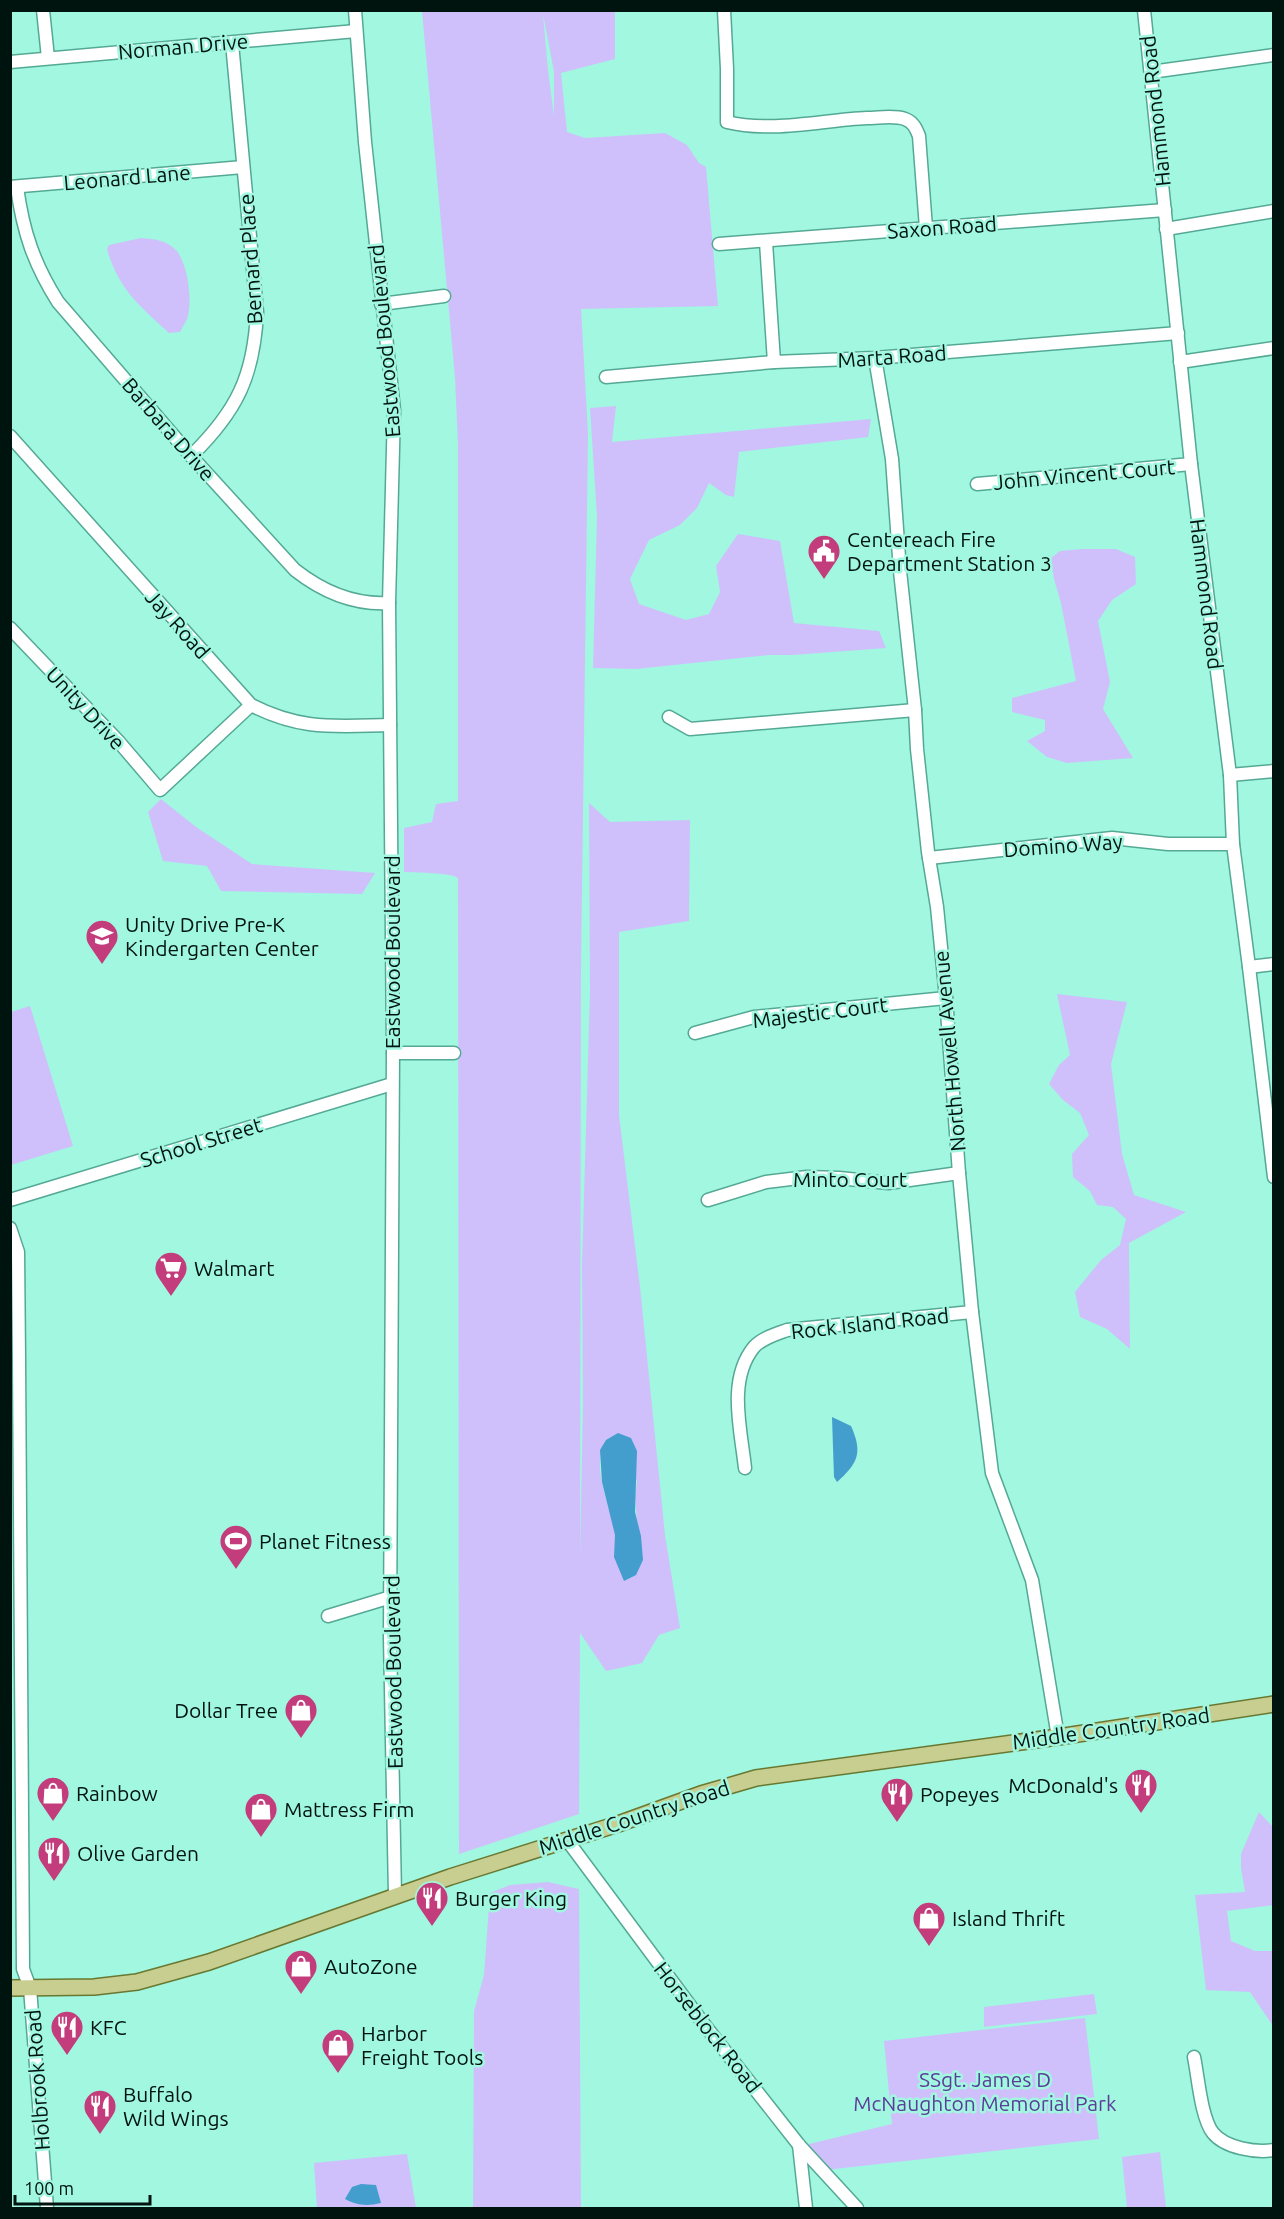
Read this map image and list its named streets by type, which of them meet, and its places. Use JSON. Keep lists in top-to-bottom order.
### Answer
{
  "streets": {
    "main road": ["Middle Country Road"],
    "street": [
      "Norman Drive",
      "Hammond Road",
      "Leonard Lane",
      "Saxon Road",
      "Bernard Place",
      "Eastwood Boulevard",
      "Marta Road",
      "Barbara Drive",
      "John Vincent Court",
      "Jay Road",
      "Unity Drive",
      "Domino Way",
      "Majestic Court",
      "North Howell Avenue",
      "School Street",
      "Minto Court",
      "Rock Island Road",
      "Horseblock Road",
      "Holbrook Road"
    ]
  },
  "crossings": [
    ["Norman Drive", "Bernard Place"],
    ["Norman Drive", "Eastwood Boulevard"],
    ["Hammond Road", "Saxon Road"],
    ["Hammond Road", "Marta Road"],
    ["Hammond Road", "John Vincent Court"],
    ["Hammond Road", "Domino Way"],
    ["Leonard Lane", "Bernard Place"],
    ["Leonard Lane", "Barbara Drive"],
    ["Bernard Place", "Barbara Drive"],
    ["Eastwood Boulevard", "Barbara Drive"],
    ["Eastwood Boulevard", "Jay Road"],
    ["Eastwood Boulevard", "School Street"],
    ["Eastwood Boulevard", "Middle Country Road"],
    ["Marta Road", "North Howell Avenue"],
    ["Jay Road", "Unity Drive"],
    ["Domino Way", "North Howell Avenue"],
    ["Majestic Court", "North Howell Avenue"],
    ["North Howell Avenue", "Minto Court"],
    ["North Howell Avenue", "Rock Island Road"],
    ["North Howell Avenue", "Middle Country Road"],
    ["Middle Country Road", "Horseblock Road"],
    ["Middle Country Road", "Holbrook Road"]
  ],
  "parks": ["SSgt. James D McNaughton Memorial Park"],
  "places": {
    "public building": ["Centereach Fire Department Station 3"],
    "school or university": ["Unity Drive Pre-K Kindergarten Center"],
    "supermarket": ["Walmart"],
    "sports": ["Planet Fitness"],
    "shop": [
      "Dollar Tree",
      "Rainbow",
      "Mattress Firm",
      "Island Thrift",
      "AutoZone",
      "Harbor Freight Tools"
    ],
    "restaurant": [
      "McDonald's",
      "Popeyes",
      "Olive Garden",
      "Burger King",
      "KFC",
      "Buffalo Wild Wings"
    ]
  },
  "scale_bar": "100 m"
}
